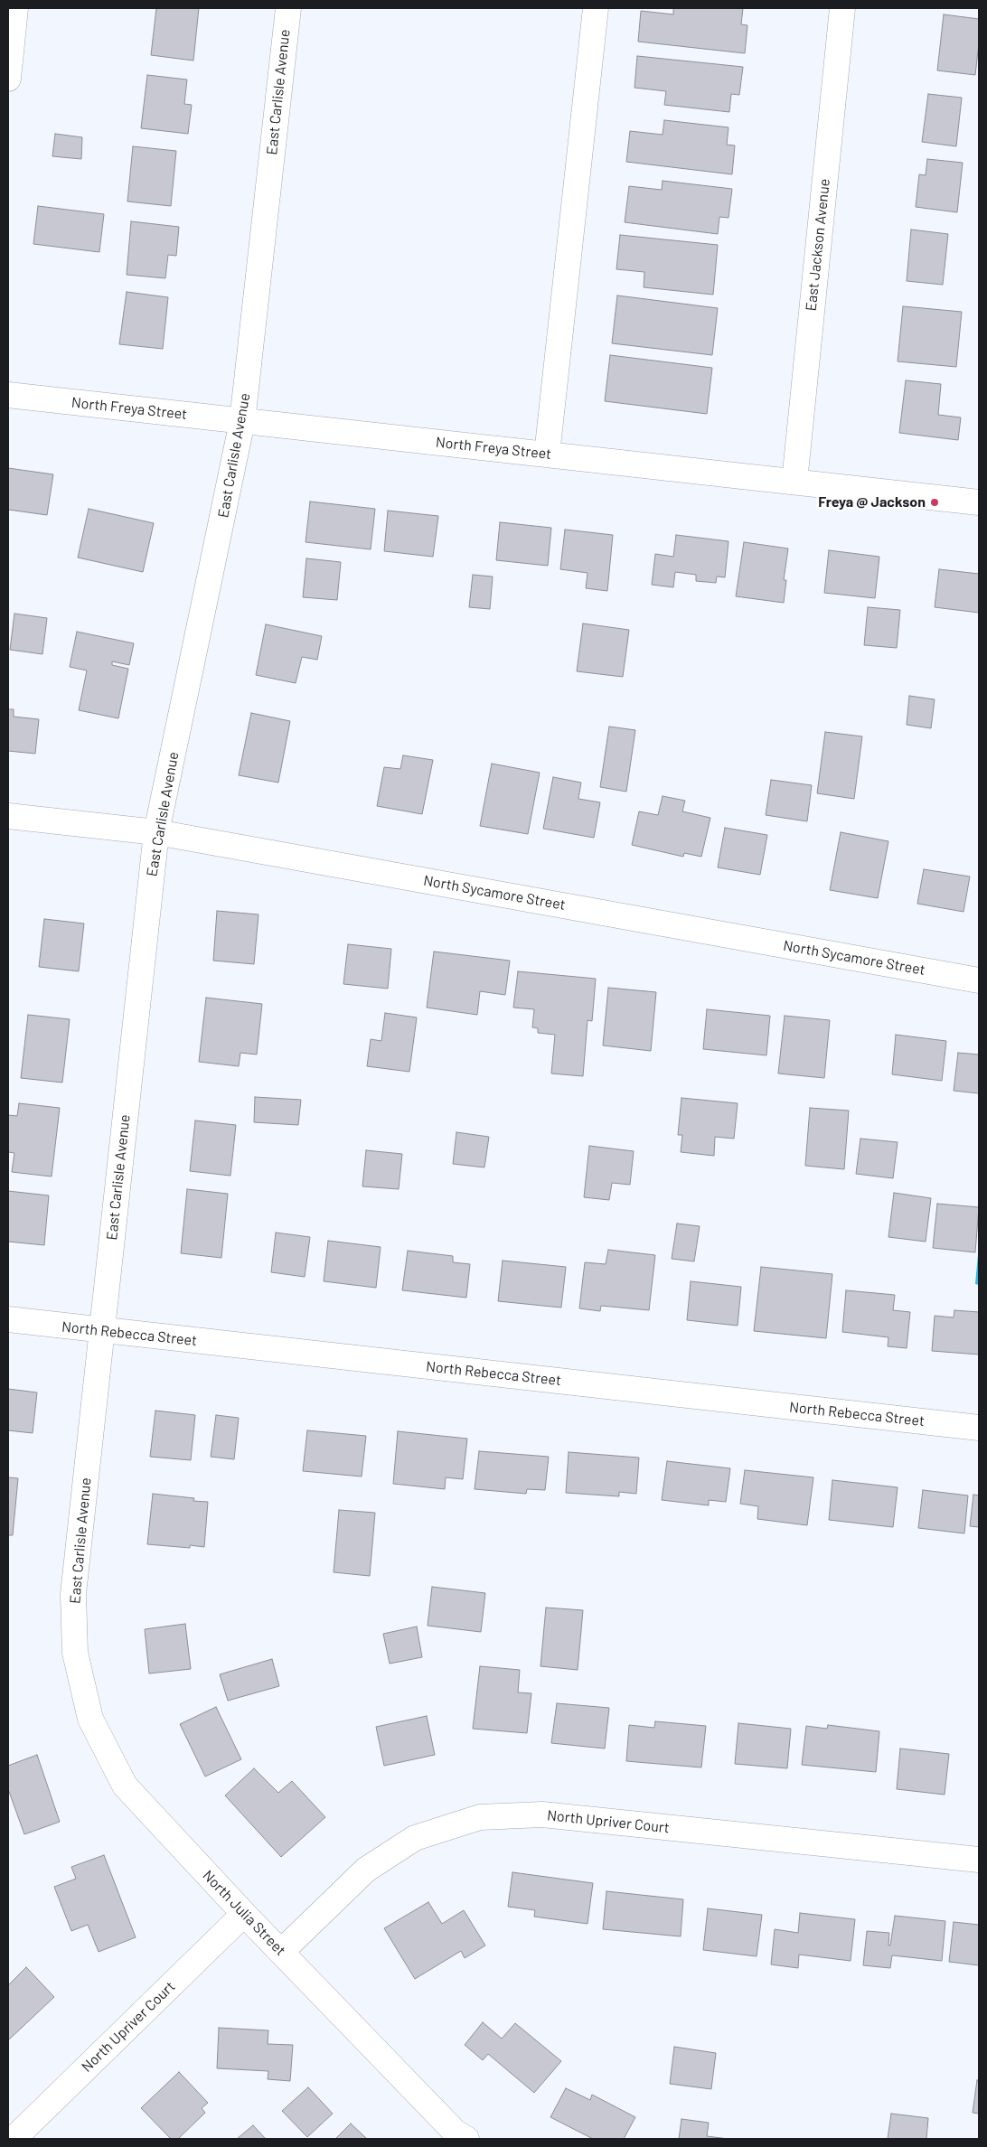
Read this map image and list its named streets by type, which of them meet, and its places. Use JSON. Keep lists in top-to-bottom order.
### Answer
{
  "streets": {
    "street": [
      "East Carlisle Avenue",
      "East Jackson Avenue",
      "North Freya Street",
      "North Sycamore Street",
      "North Rebecca Street",
      "North Upriver Court",
      "North Julia Street"
    ]
  },
  "crossings": [
    ["East Carlisle Avenue", "North Freya Street"],
    ["East Carlisle Avenue", "North Sycamore Street"],
    ["East Carlisle Avenue", "North Rebecca Street"],
    ["East Carlisle Avenue", "North Julia Street"],
    ["East Jackson Avenue", "North Freya Street"],
    ["North Upriver Court", "North Julia Street"]
  ],
  "places": ["Freya @ Jackson"]
}
